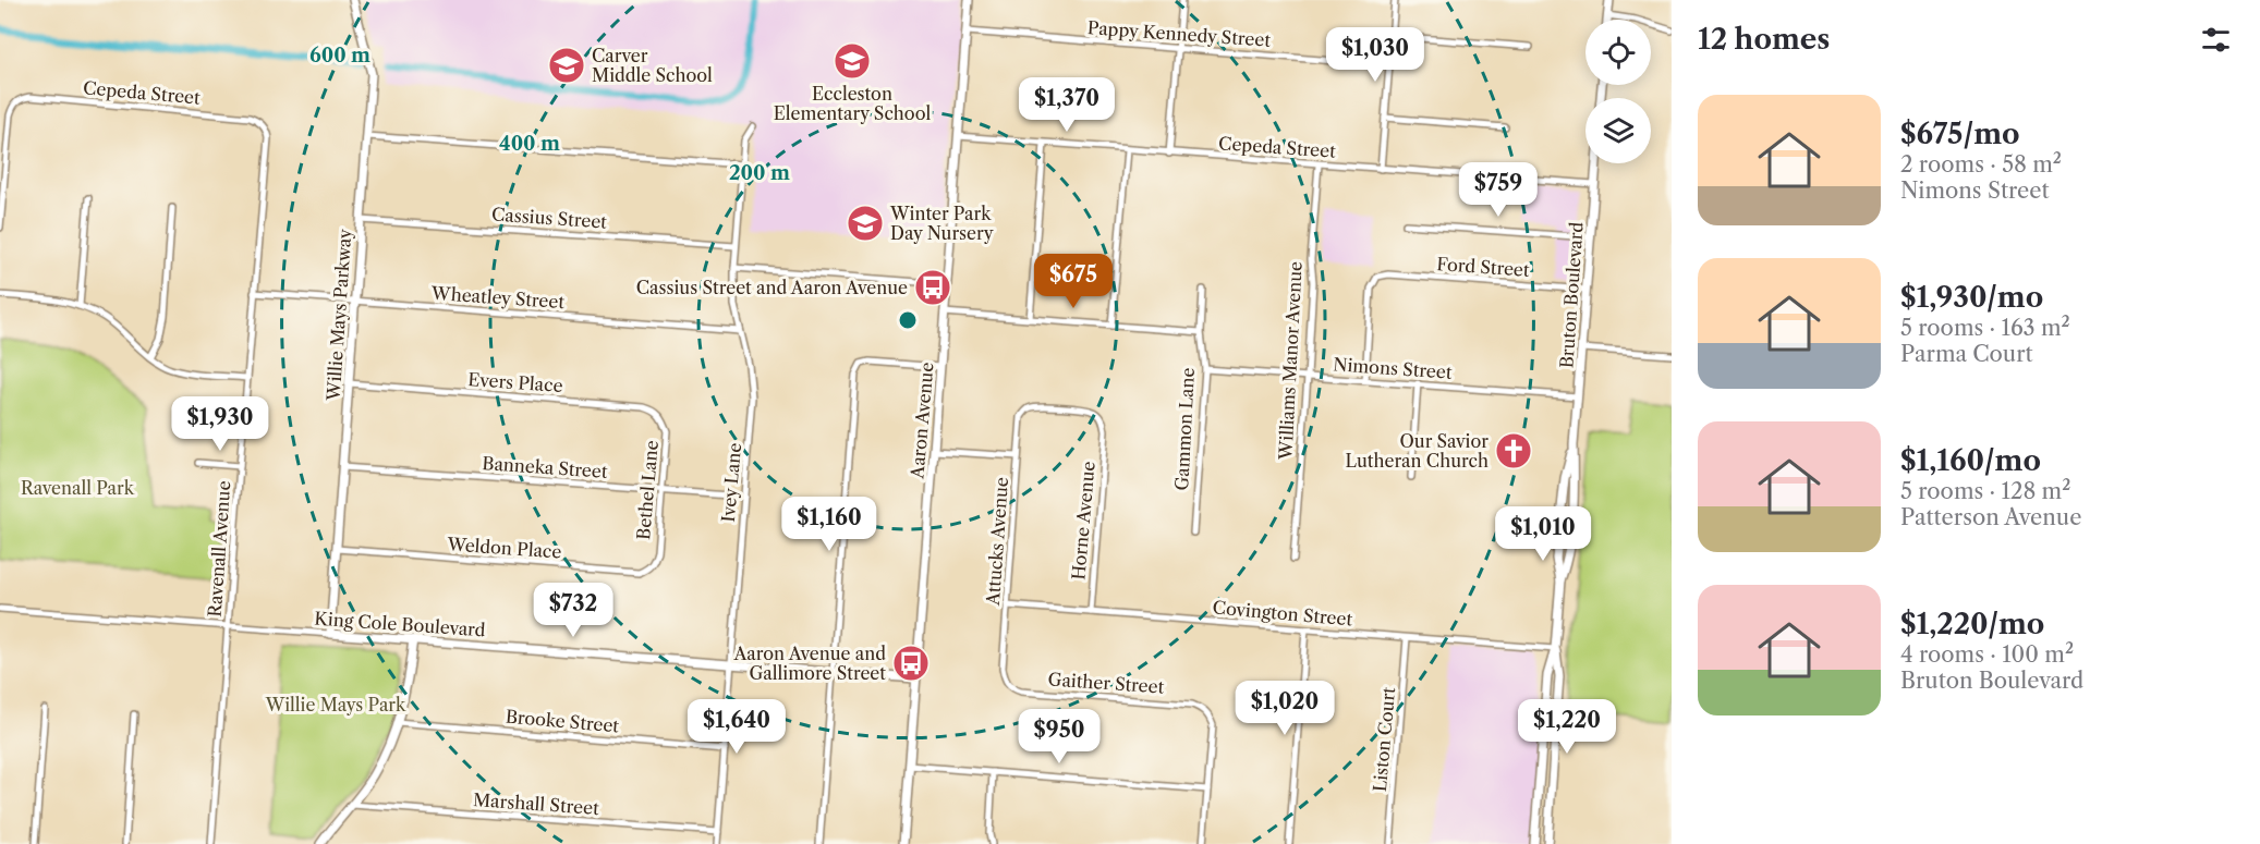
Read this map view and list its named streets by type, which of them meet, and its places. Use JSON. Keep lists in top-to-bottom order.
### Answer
{
  "streets": {
    "street": [
      "Pappy Kennedy Street",
      "Cepeda Street",
      "Cassius Street",
      "Ford Street",
      "Bruton Boulevard",
      "Wheatley Street",
      "Willie Mays Parkway",
      "Williams Manor Avenue",
      "Nimons Street",
      "Evers Place",
      "Aaron Avenue",
      "Gammon Lane",
      "Banneka Street",
      "Ivey Lane",
      "Bethel Lane",
      "Horne Avenue",
      "Attucks Avenue",
      "Weldon Place",
      "Ravenall Avenue",
      "Covington Street",
      "King Cole Boulevard",
      "Gaither Street",
      "Brooke Street",
      "Liston Court",
      "Marshall Street"
    ]
  },
  "crossings": [
    ["Pappy Kennedy Street", "Aaron Avenue"],
    ["Cepeda Street", "Bruton Boulevard"],
    ["Cepeda Street", "Williams Manor Avenue"],
    ["Cepeda Street", "Aaron Avenue"],
    ["Cepeda Street", "Ravenall Avenue"],
    ["Cassius Street", "Willie Mays Parkway"],
    ["Cassius Street", "Ivey Lane"],
    ["Ford Street", "Bruton Boulevard"],
    ["Ford Street", "Nimons Street"],
    ["Bruton Boulevard", "Nimons Street"],
    ["Bruton Boulevard", "Covington Street"],
    ["Wheatley Street", "Willie Mays Parkway"],
    ["Wheatley Street", "Ivey Lane"],
    ["Wheatley Street", "Ravenall Avenue"],
    ["Willie Mays Parkway", "Evers Place"],
    ["Willie Mays Parkway", "Banneka Street"],
    ["Willie Mays Parkway", "Weldon Place"],
    ["Willie Mays Parkway", "King Cole Boulevard"],
    ["Williams Manor Avenue", "Nimons Street"],
    ["Nimons Street", "Gammon Lane"],
    ["Evers Place", "Bethel Lane"],
    ["Aaron Avenue", "King Cole Boulevard"],
    ["Banneka Street", "Ivey Lane"],
    ["Banneka Street", "Bethel Lane"],
    ["Ivey Lane", "King Cole Boulevard"],
    ["Ivey Lane", "Brooke Street"],
    ["Ivey Lane", "Marshall Street"],
    ["Bethel Lane", "Weldon Place"],
    ["Horne Avenue", "Attucks Avenue"],
    ["Horne Avenue", "Covington Street"],
    ["Attucks Avenue", "Covington Street"],
    ["Attucks Avenue", "Gaither Street"],
    ["Ravenall Avenue", "King Cole Boulevard"],
    ["Covington Street", "Liston Court"]
  ],
  "parks": ["Ravenall Park", "Willie Mays Park"],
  "places": {
    "school or university": ["Eccleston Elementary School", "Carver Middle School", "Winter Park Day Nursery"],
    "bus stop": ["Cassius Street and Aaron Avenue", "Aaron Avenue and Gallimore Street"],
    "church": ["Our Savior Lutheran Church"]
  },
  "page": {
    "heading": "12 homes",
    "price": [
      "$1,030",
      "$1,370",
      "$759",
      "$675",
      "$1,930",
      "$1,160",
      "$1,010",
      "$732",
      "$1,020",
      "$1,640",
      "$1,220",
      "$950"
    ],
    "list": [
      {
        "name": "$675/mo",
        "note": "2 rooms · 58 m² · Nimons Street"
      },
      {
        "name": "$1,930/mo",
        "note": "5 rooms · 163 m² · Parma Court"
      },
      {
        "name": "$1,160/mo",
        "note": "5 rooms · 128 m² · Patterson Avenue"
      },
      {
        "name": "$1,220/mo",
        "note": "4 rooms · 100 m² · Bruton Boulevard"
      }
    ]
  },
  "rings": ["600 m", "400 m", "200 m"]
}
